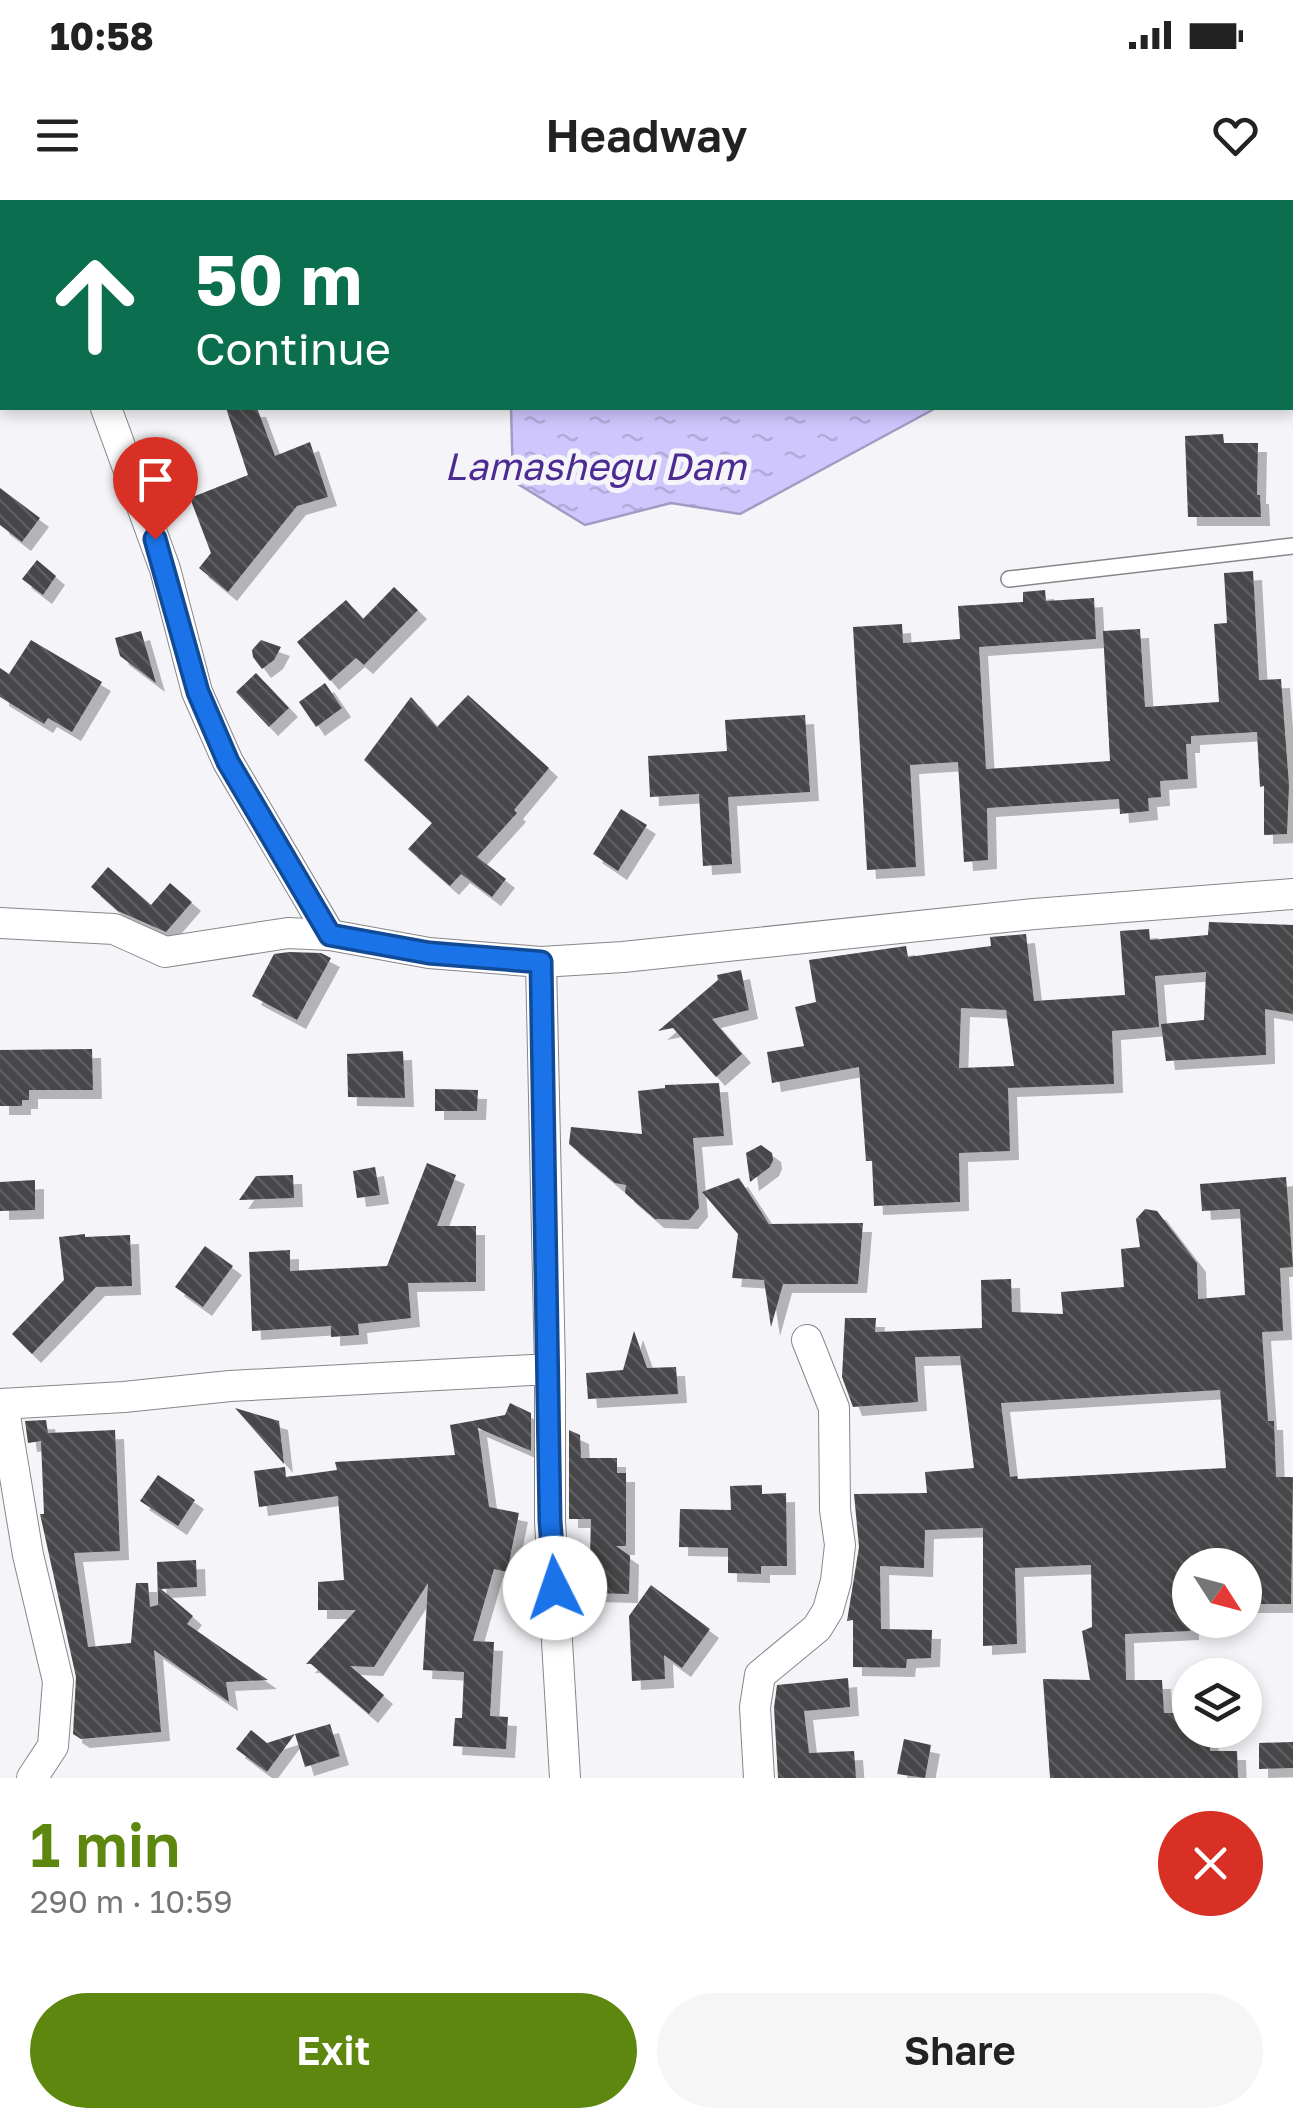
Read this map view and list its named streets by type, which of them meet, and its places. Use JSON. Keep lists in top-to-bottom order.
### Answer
{
  "water": ["Lamashegu Dam"],
  "north": "bottom right",
  "page": {
    "status": "10:58",
    "header": "Headway",
    "turn": ["50 m", "Continue"],
    "heading": ["1 min", "290 m · 10:59"],
    "buttons": ["Exit", "Share"]
  }
}
